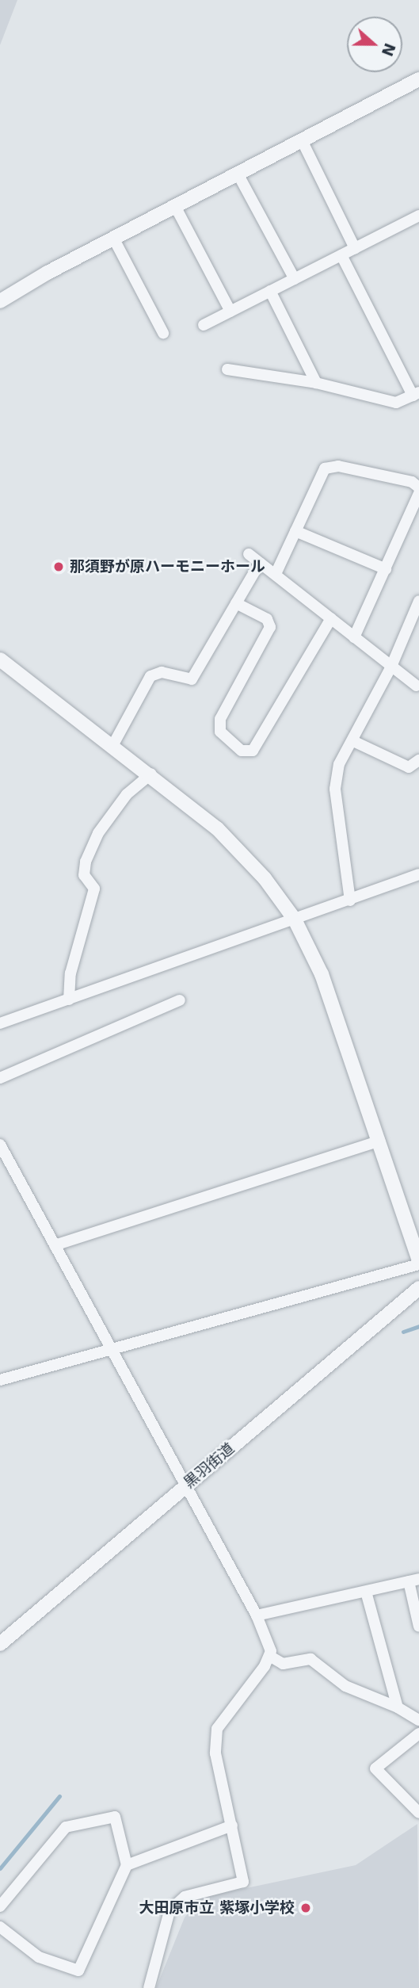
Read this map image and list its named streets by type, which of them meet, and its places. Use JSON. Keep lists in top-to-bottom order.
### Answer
{
  "streets": {
    "street": ["黒羽街道"]
  },
  "places": ["那須野が原ハーモニーホール", "大田原市立 紫塚小学校"],
  "north": "right"
}
